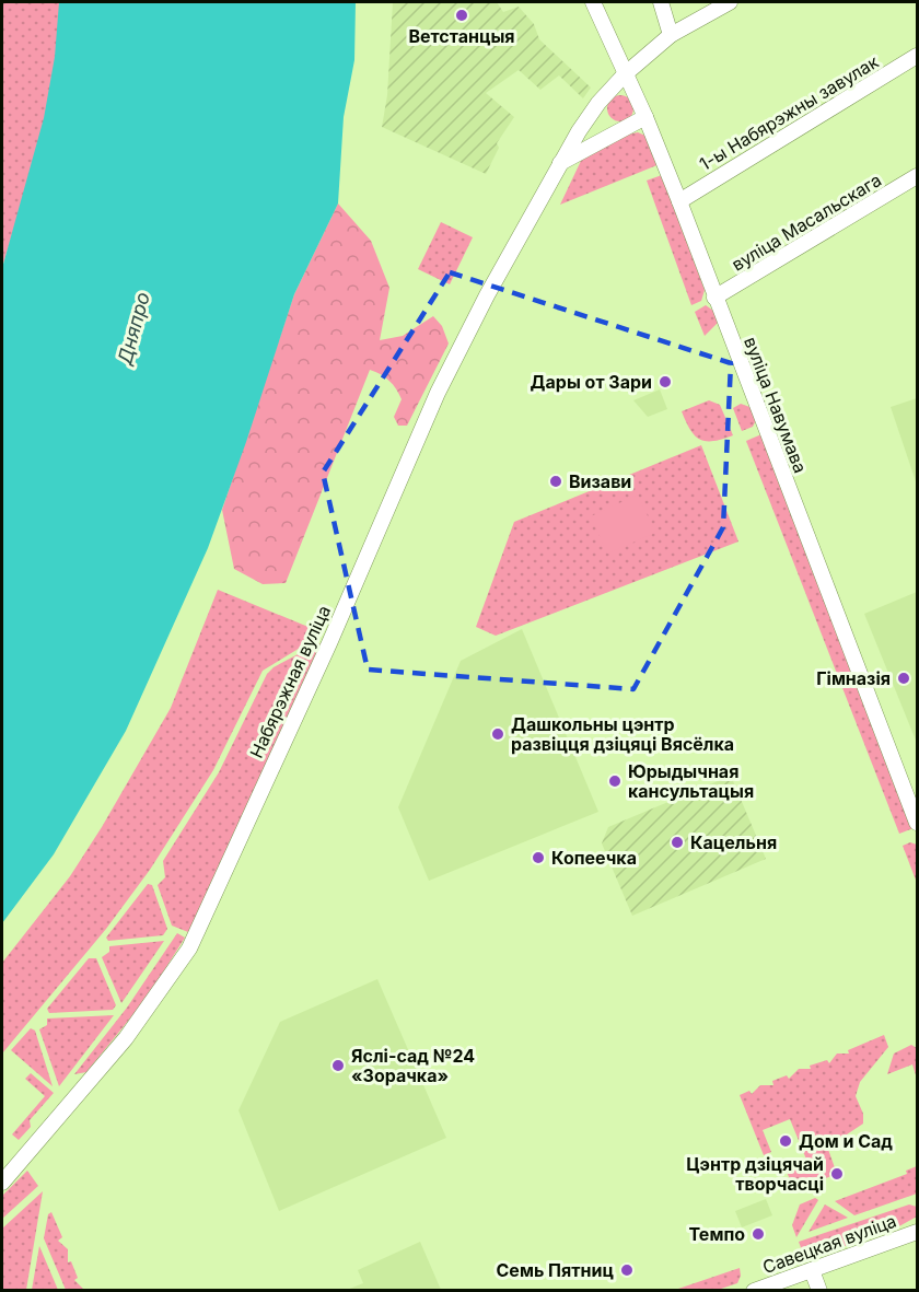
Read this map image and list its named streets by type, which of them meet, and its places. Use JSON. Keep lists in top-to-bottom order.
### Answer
{
  "streets": {
    "street": [
      "1-ы Набярэжны завулак",
      "вуліца Масальскага",
      "вуліца Навумава",
      "Набярэжная вуліца",
      "Савецкая вуліца"
    ]
  },
  "crossings": [
    ["1-ы Набярэжны завулак", "вуліца Навумава"],
    ["вуліца Масальскага", "вуліца Навумава"],
    ["вуліца Навумава", "Набярэжная вуліца"]
  ],
  "water": ["Дняпро"],
  "places": [
    "Ветстанцыя",
    "Дары от Зари",
    "Визави",
    "Гімназія",
    "Дашкольны цэнтр развіцця дзіцяці Вясёлка",
    "Юрыдычная кансультацыя",
    "Кацельня",
    "Копеечка",
    "Яслі-сад №24 «Зорачка»",
    "Дом и Сад",
    "Цэнтр дзіцячай творчасці",
    "Темпо",
    "Семь Пятниц"
  ]
}
